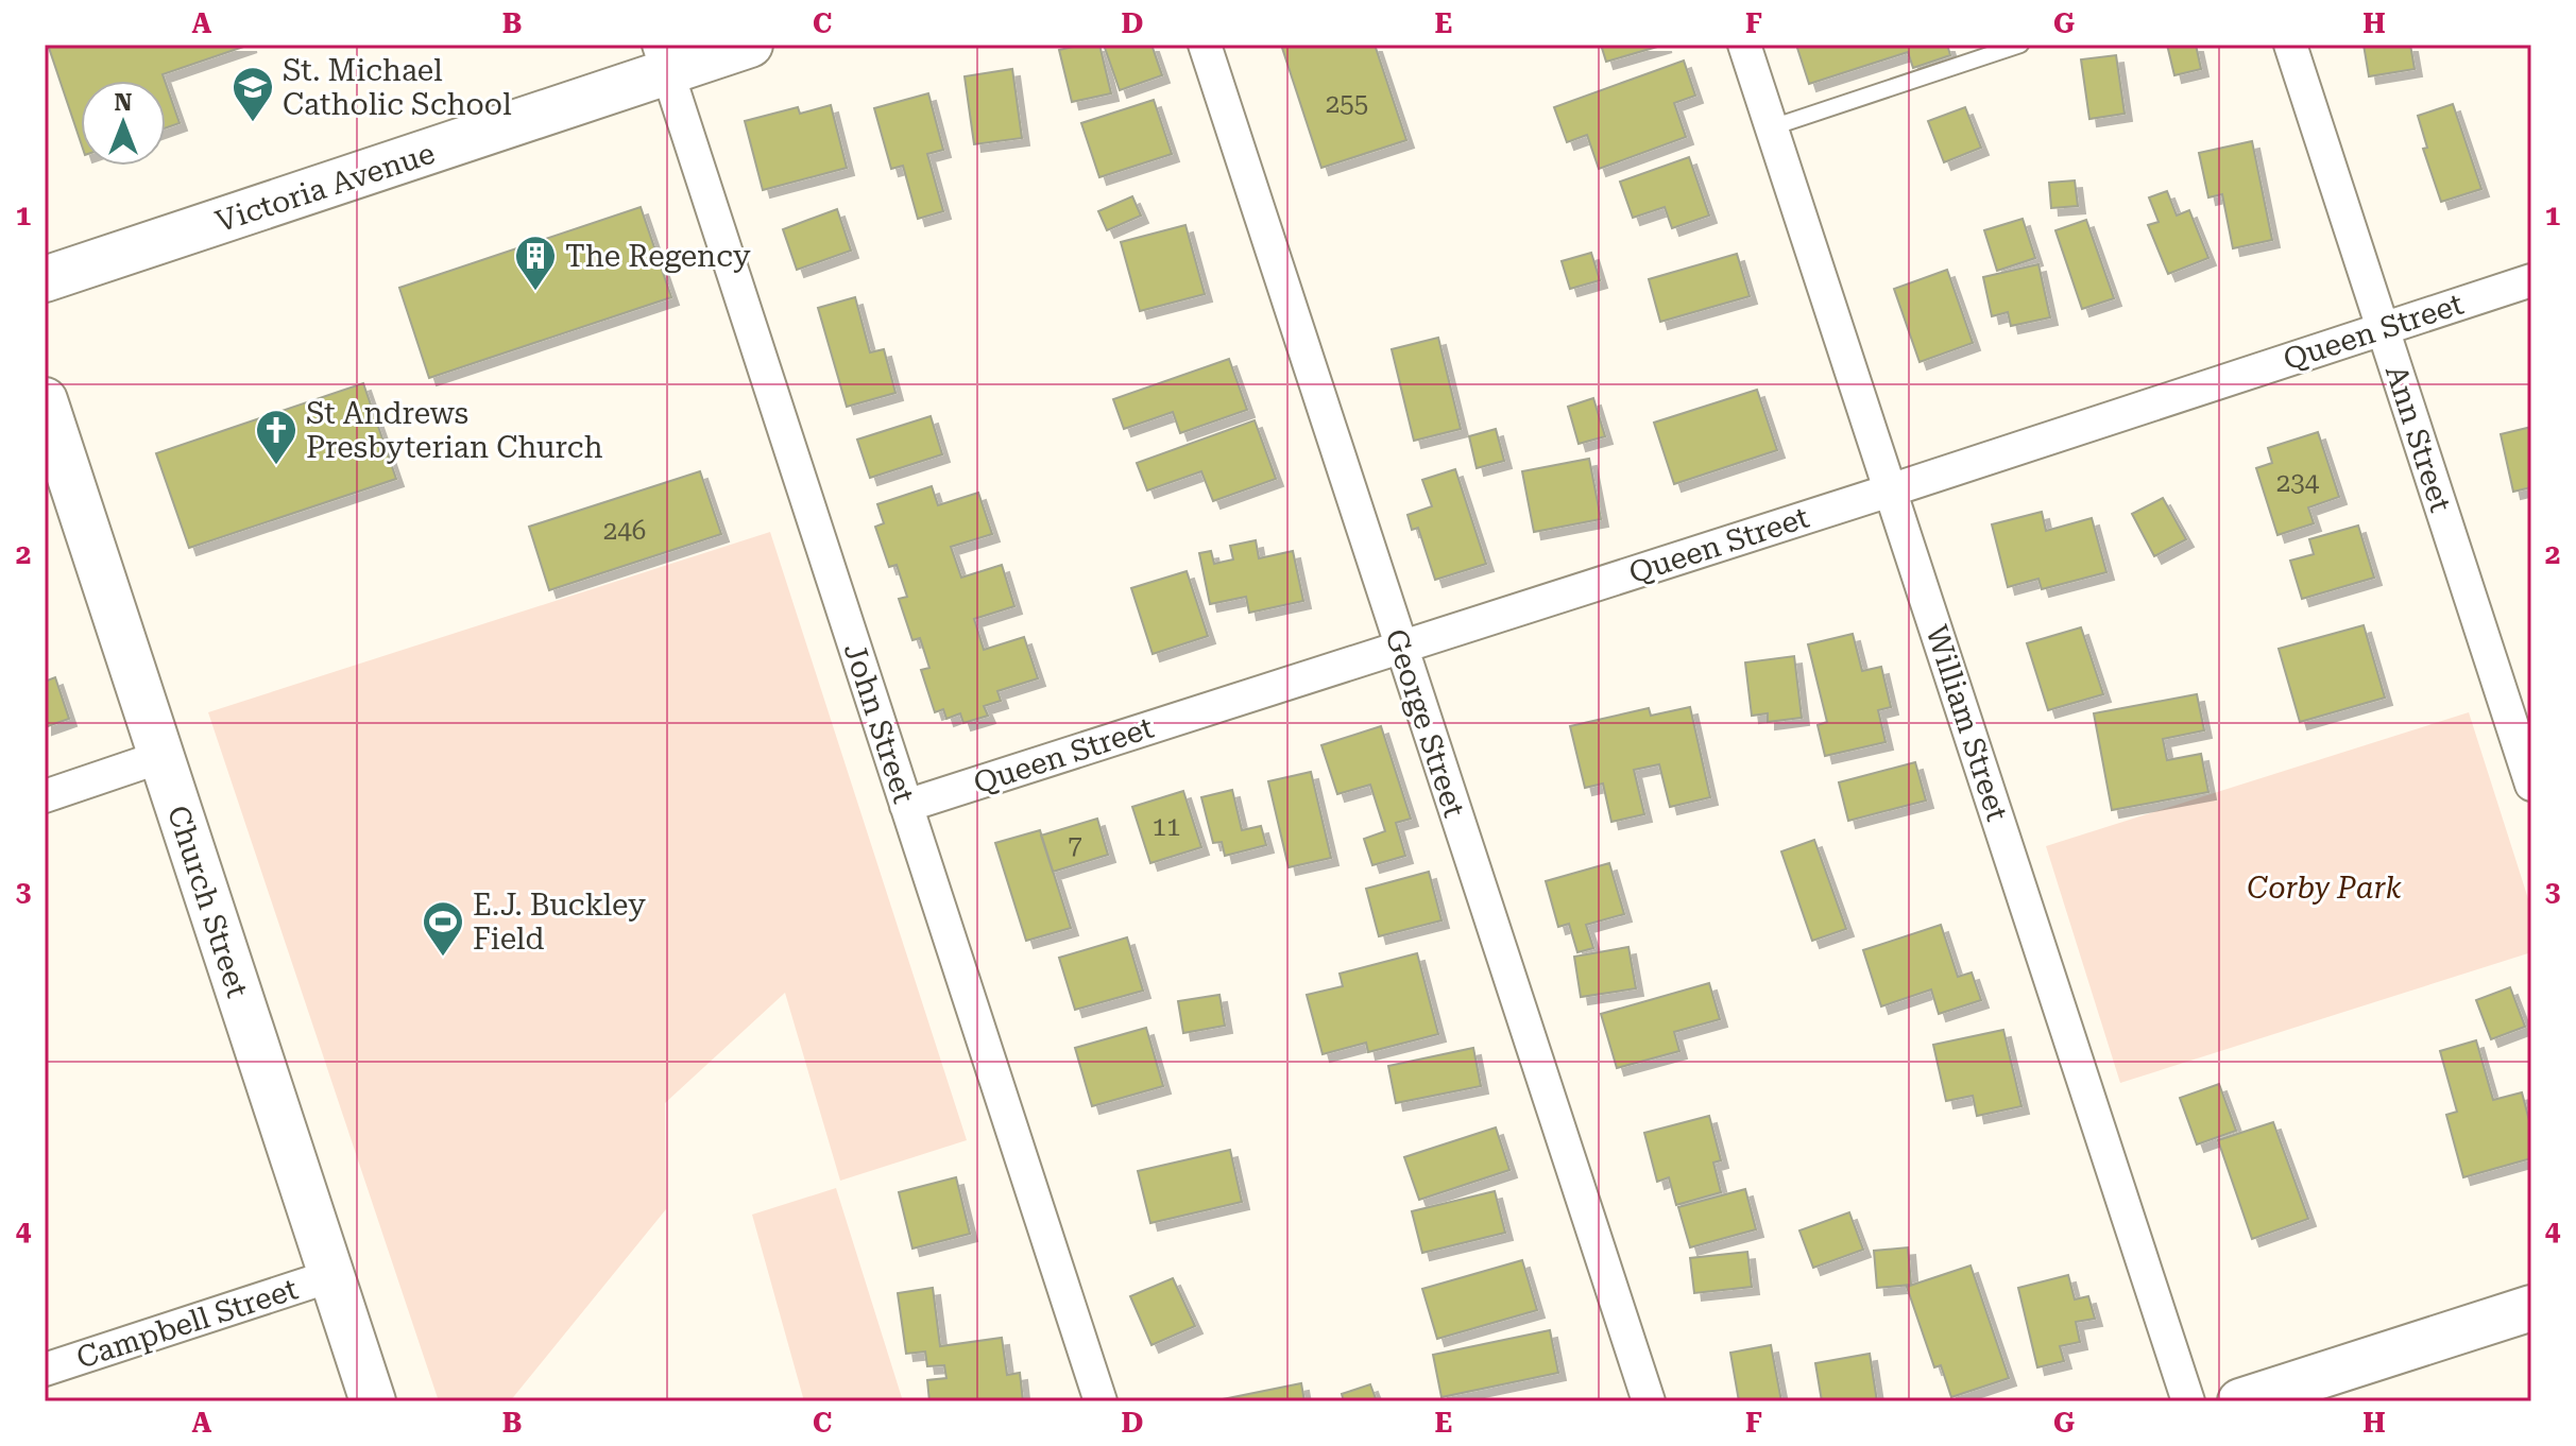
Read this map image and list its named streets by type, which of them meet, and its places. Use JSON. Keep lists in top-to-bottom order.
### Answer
{
  "streets": {
    "street": [
      "Victoria Avenue",
      "Queen Street",
      "Ann Street",
      "John Street",
      "George Street",
      "William Street",
      "Church Street",
      "Campbell Street"
    ]
  },
  "crossings": [
    ["Victoria Avenue", "John Street"],
    ["Queen Street", "Ann Street"],
    ["Queen Street", "John Street"],
    ["Queen Street", "George Street"],
    ["Queen Street", "William Street"],
    ["Church Street", "Campbell Street"]
  ],
  "parks": ["Corby Park"],
  "places": {
    "school or university": ["St. Michael Catholic School"],
    "building": ["The Regency"],
    "church": ["St Andrews Presbyterian Church"],
    "sports": ["E.J. Buckley Field"]
  },
  "house_numbers": [
    "255",
    "234",
    "246",
    "11",
    "7"
  ],
  "north": "top",
  "grid": {
    "columns": [
      "A",
      "B",
      "C",
      "D",
      "E",
      "F",
      "G",
      "H"
    ],
    "rows": [
      "1",
      "2",
      "3",
      "4"
    ]
  }
}
